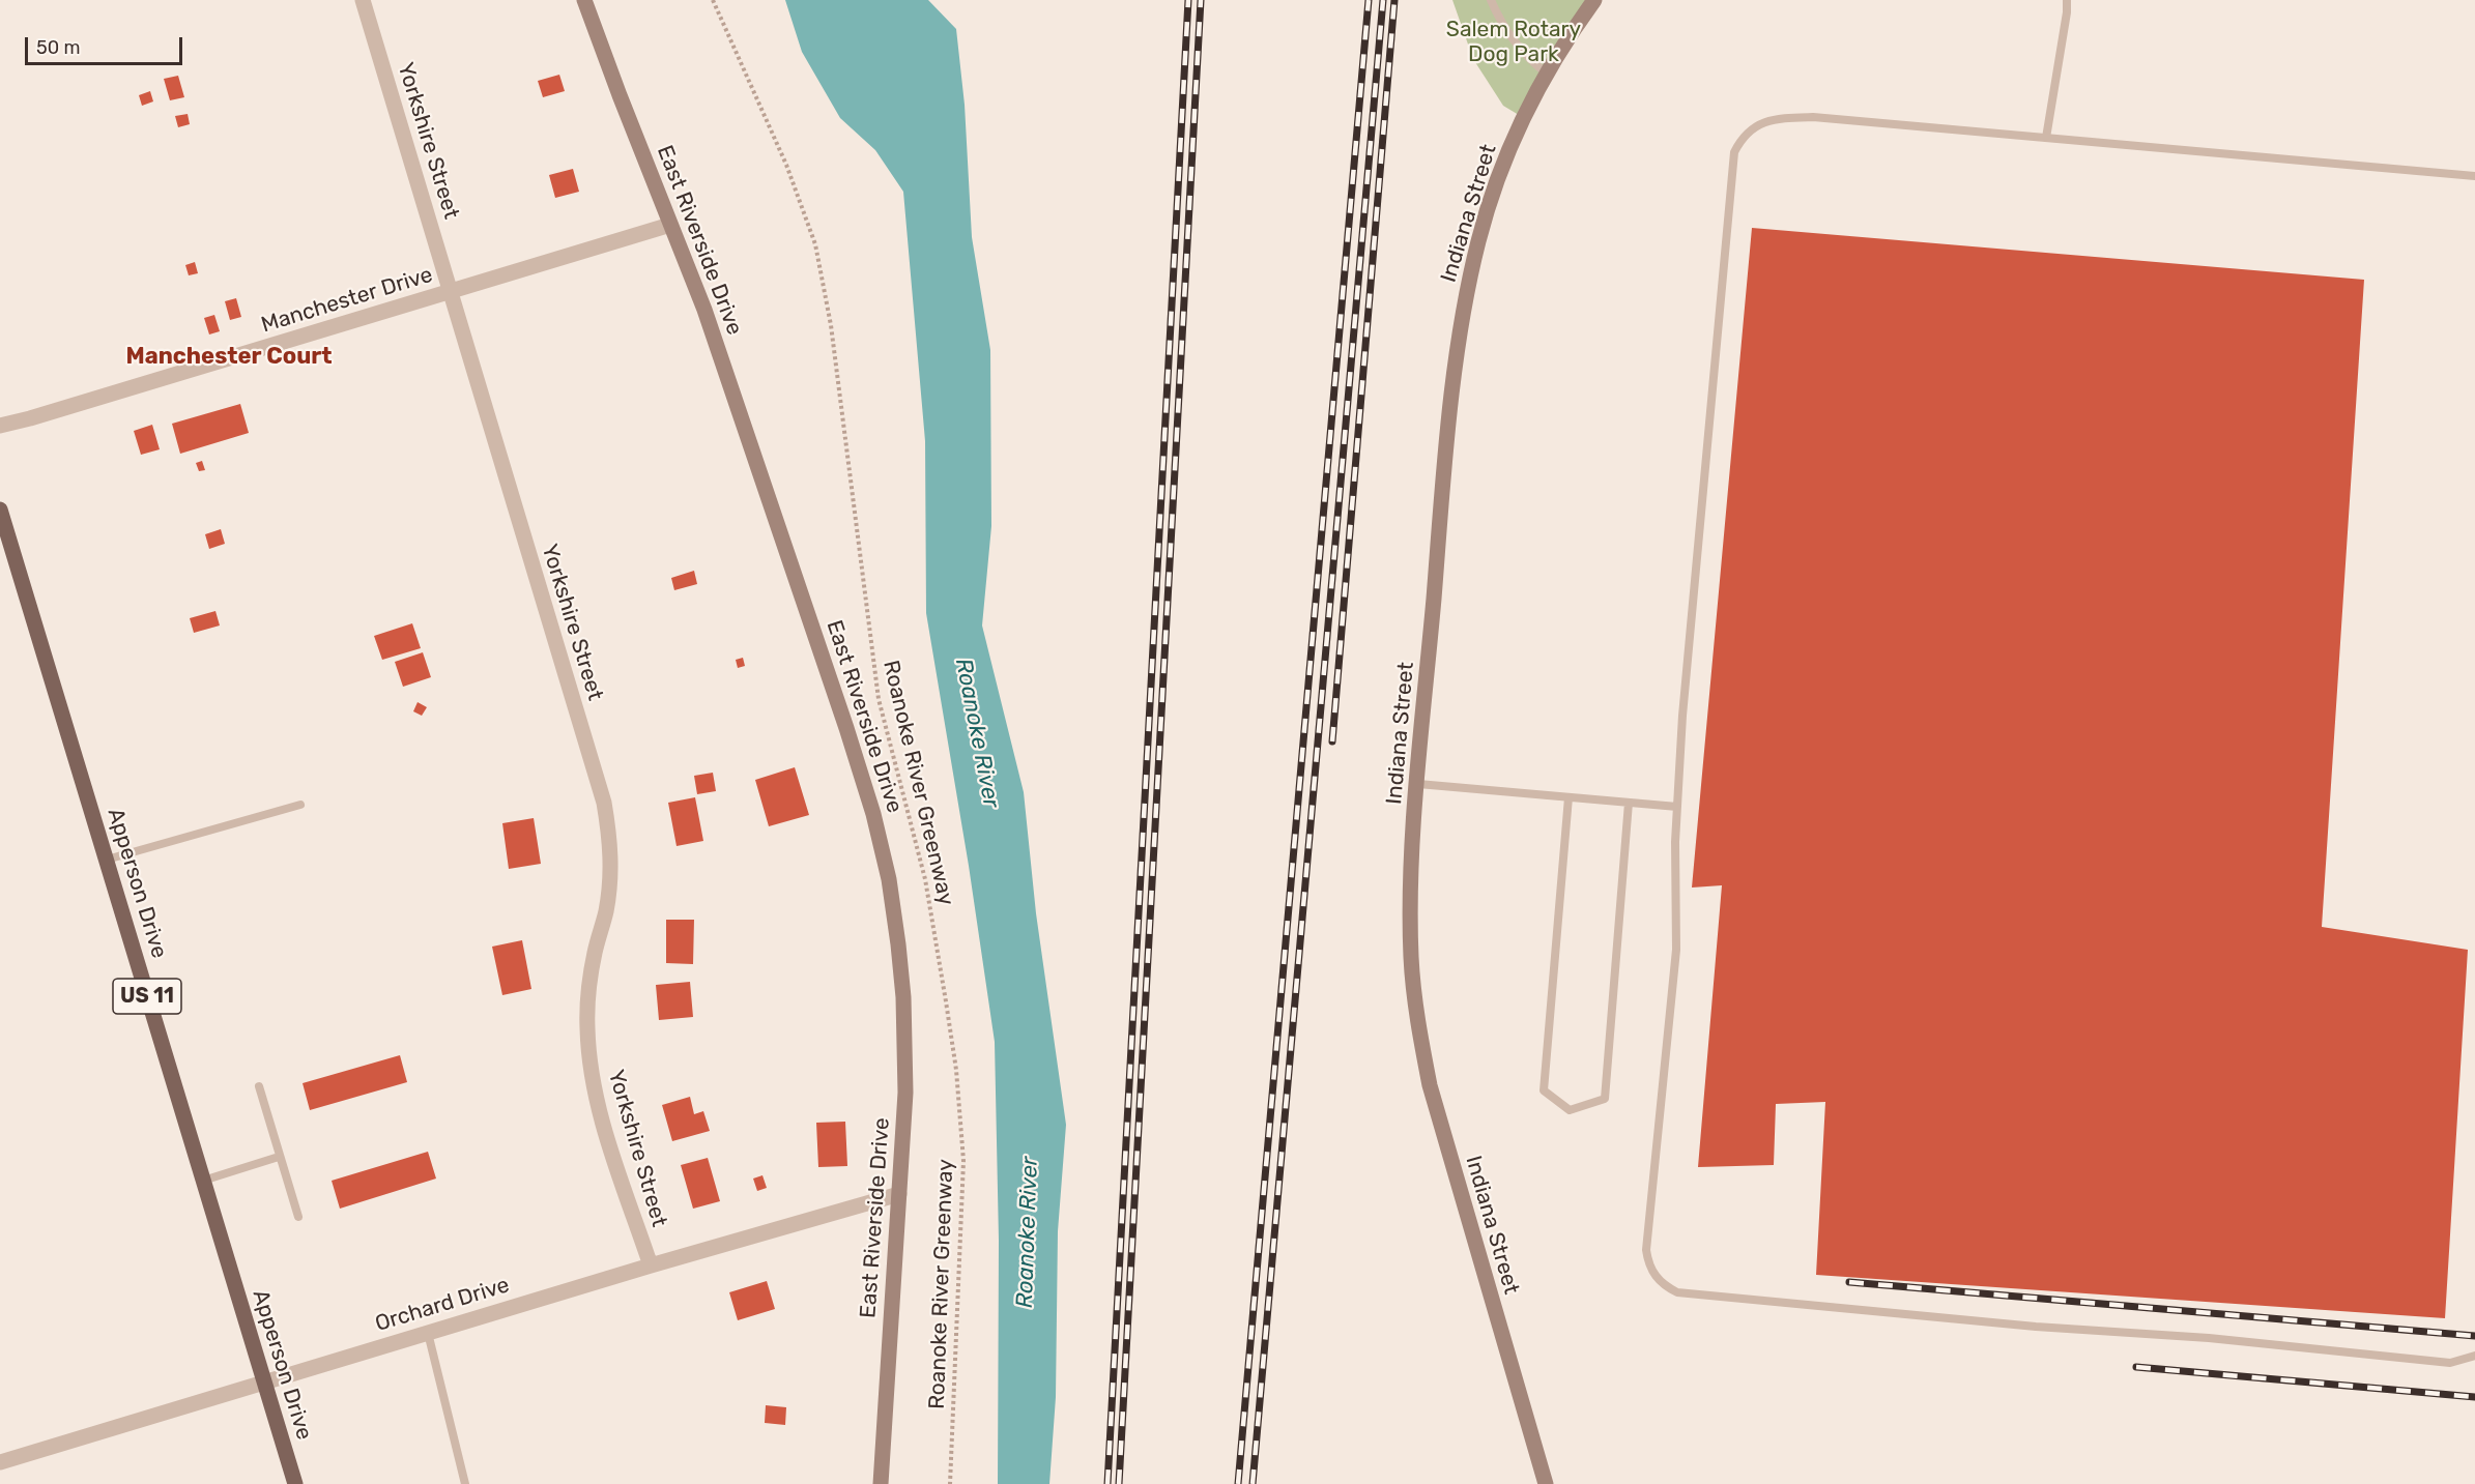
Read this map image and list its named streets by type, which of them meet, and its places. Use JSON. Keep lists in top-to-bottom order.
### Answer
{
  "streets": {
    "main road": ["Apperson Drive", "US 11"],
    "street": [
      "Yorkshire Street",
      "Indiana Street",
      "East Riverside Drive",
      "Manchester Drive",
      "Orchard Drive"
    ],
    "path": ["Roanoke River Greenway"]
  },
  "crossings": [
    ["Yorkshire Street", "Manchester Drive"],
    ["Yorkshire Street", "Orchard Drive"],
    ["East Riverside Drive", "Manchester Drive"],
    ["East Riverside Drive", "Orchard Drive"],
    ["Apperson Drive", "Orchard Drive"]
  ],
  "districts": ["Manchester Court"],
  "water": ["Roanoke River"],
  "parks": ["Salem Rotary Dog Park"],
  "scale_bar": "50 m"
}
